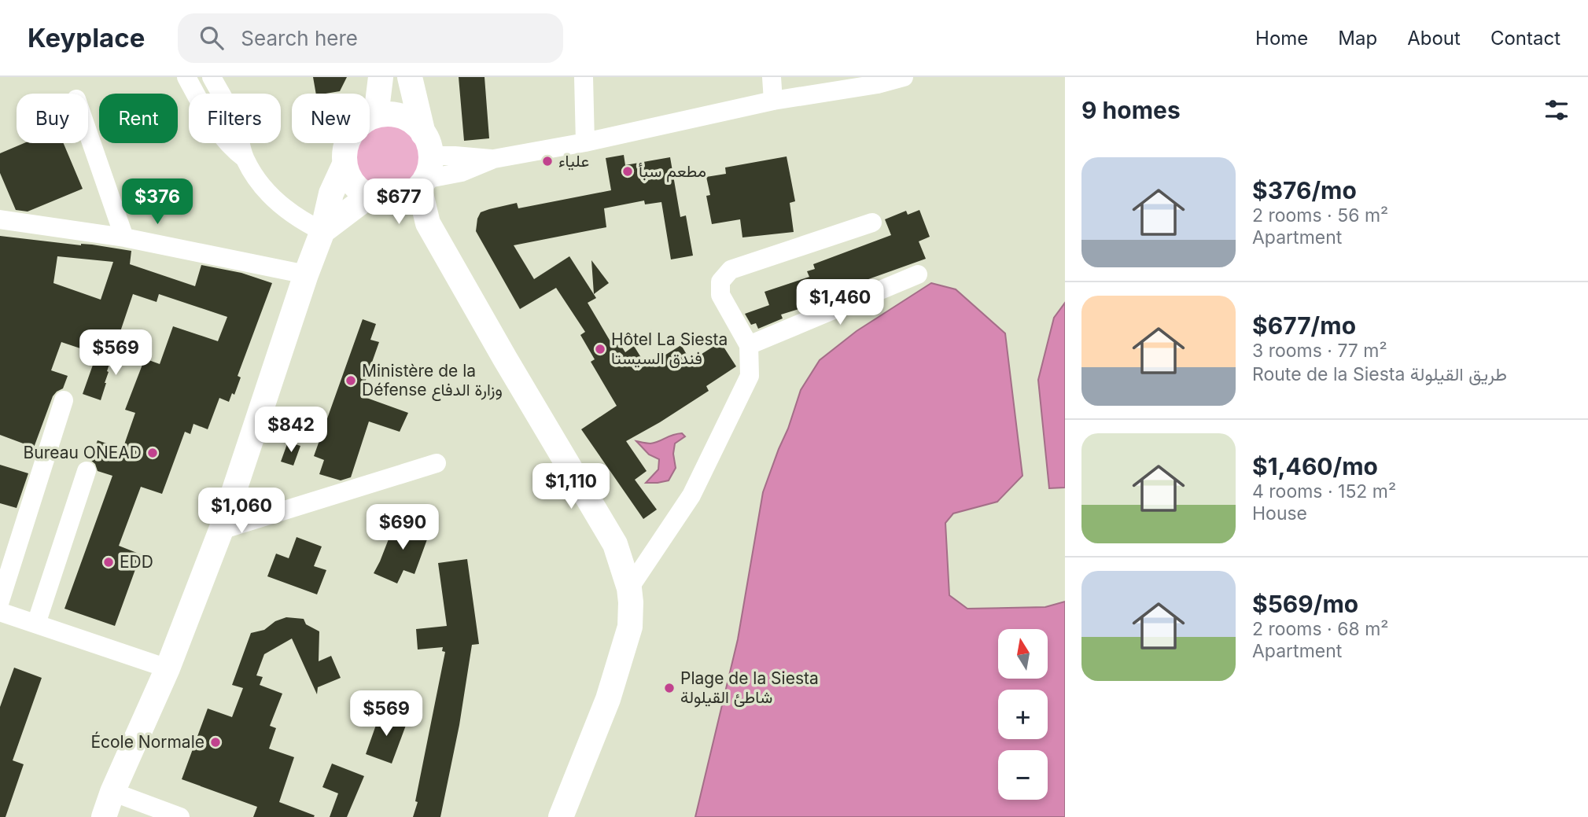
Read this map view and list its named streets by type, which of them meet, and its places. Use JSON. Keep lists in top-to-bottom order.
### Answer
{
  "places": [
    "علياء",
    "مطعم سبأ",
    "Hôtel La Siesta فندق السيستا",
    "Ministère de la Défense وزارة الدفاع",
    "Bureau ONEAD",
    "EDD",
    "Plage de la Siesta شاطئ القيلولة",
    "École Normale"
  ],
  "north": "top",
  "page": {
    "header": "Keyplace",
    "search": "Search here",
    "nav": [
      "Home",
      "Map",
      "About",
      "Contact"
    ],
    "heading": "9 homes",
    "chip": [
      "Buy",
      "Rent",
      "Filters",
      "New"
    ],
    "list": [
      {
        "name": "$376/mo",
        "note": "2 rooms · 56 m² · Apartment"
      },
      {
        "name": "$677/mo",
        "note": "3 rooms · 77 m² · Route de la Siesta طريق القيلولة"
      },
      {
        "name": "$1,460/mo",
        "note": "4 rooms · 152 m² · House"
      },
      {
        "name": "$569/mo",
        "note": "2 rooms · 68 m² · Apartment"
      }
    ],
    "price": [
      "$376",
      "$677",
      "$1,460",
      "$569",
      "$842",
      "$1,110",
      "$1,060",
      "$690",
      "$569"
    ],
    "map_buttons": ["+", "−"]
  }
}
